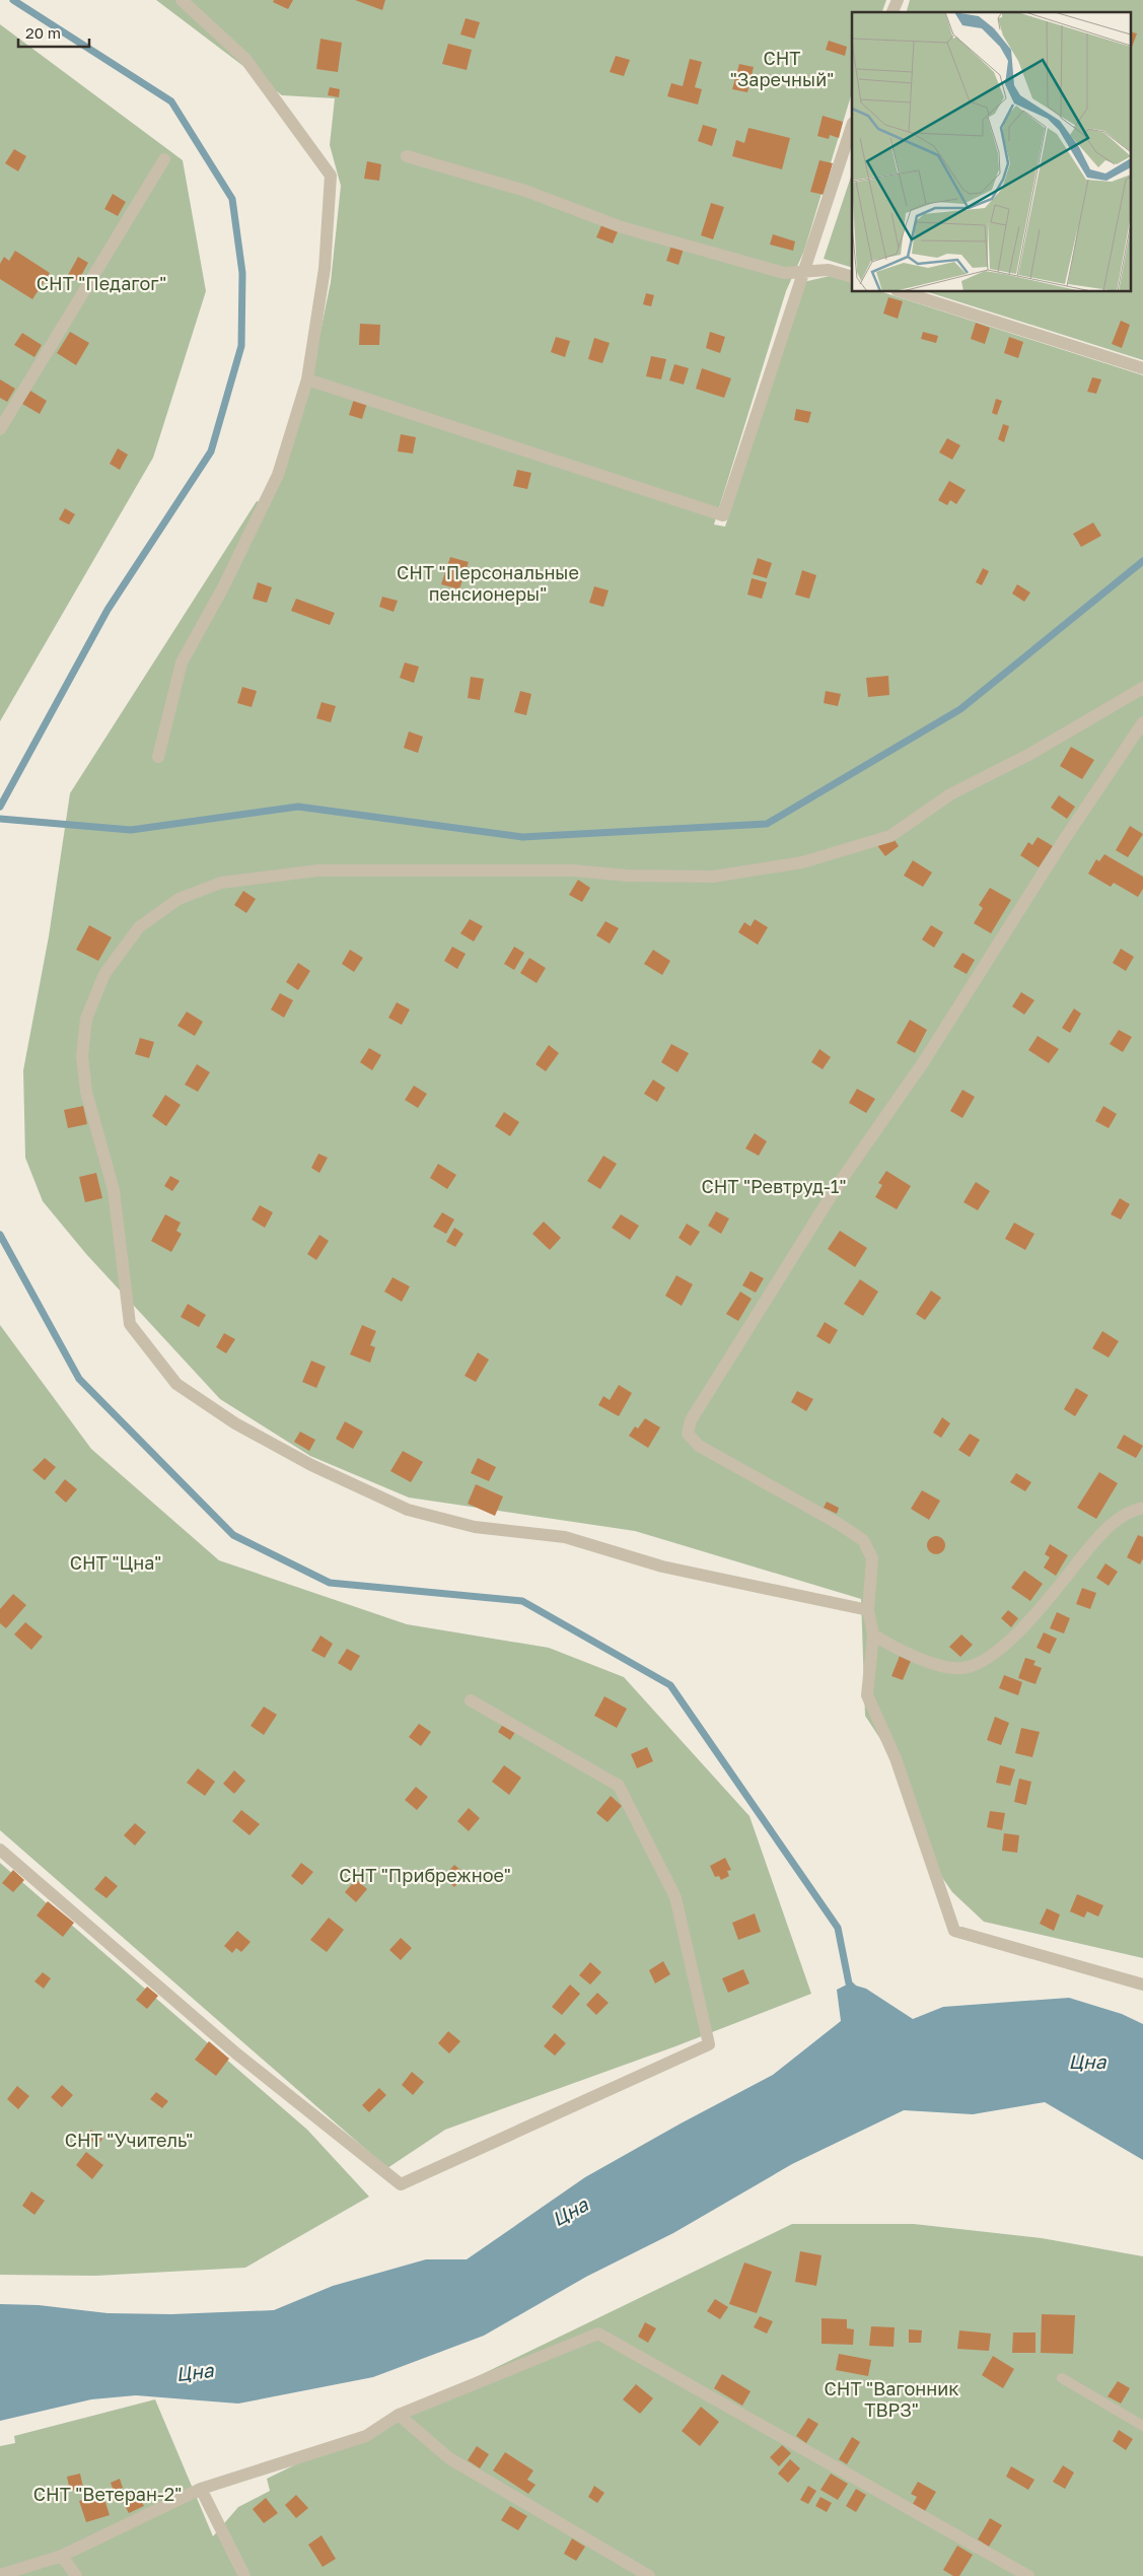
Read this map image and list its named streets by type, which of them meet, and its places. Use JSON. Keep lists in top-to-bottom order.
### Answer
{
  "water": ["Цна"],
  "parks": [
    "СНТ \"Заречный\"",
    "СНТ \"Педагог\"",
    "СНТ \"Персональные пенсионеры\"",
    "СНТ \"Ревтруд-1\"",
    "СНТ \"Цна\"",
    "СНТ \"Прибрежное\"",
    "СНТ \"Учитель\"",
    "СНТ \"Вагонник ТВРЗ\"",
    "СНТ \"Ветеран-2\""
  ],
  "scale_bar": "20 m"
}
